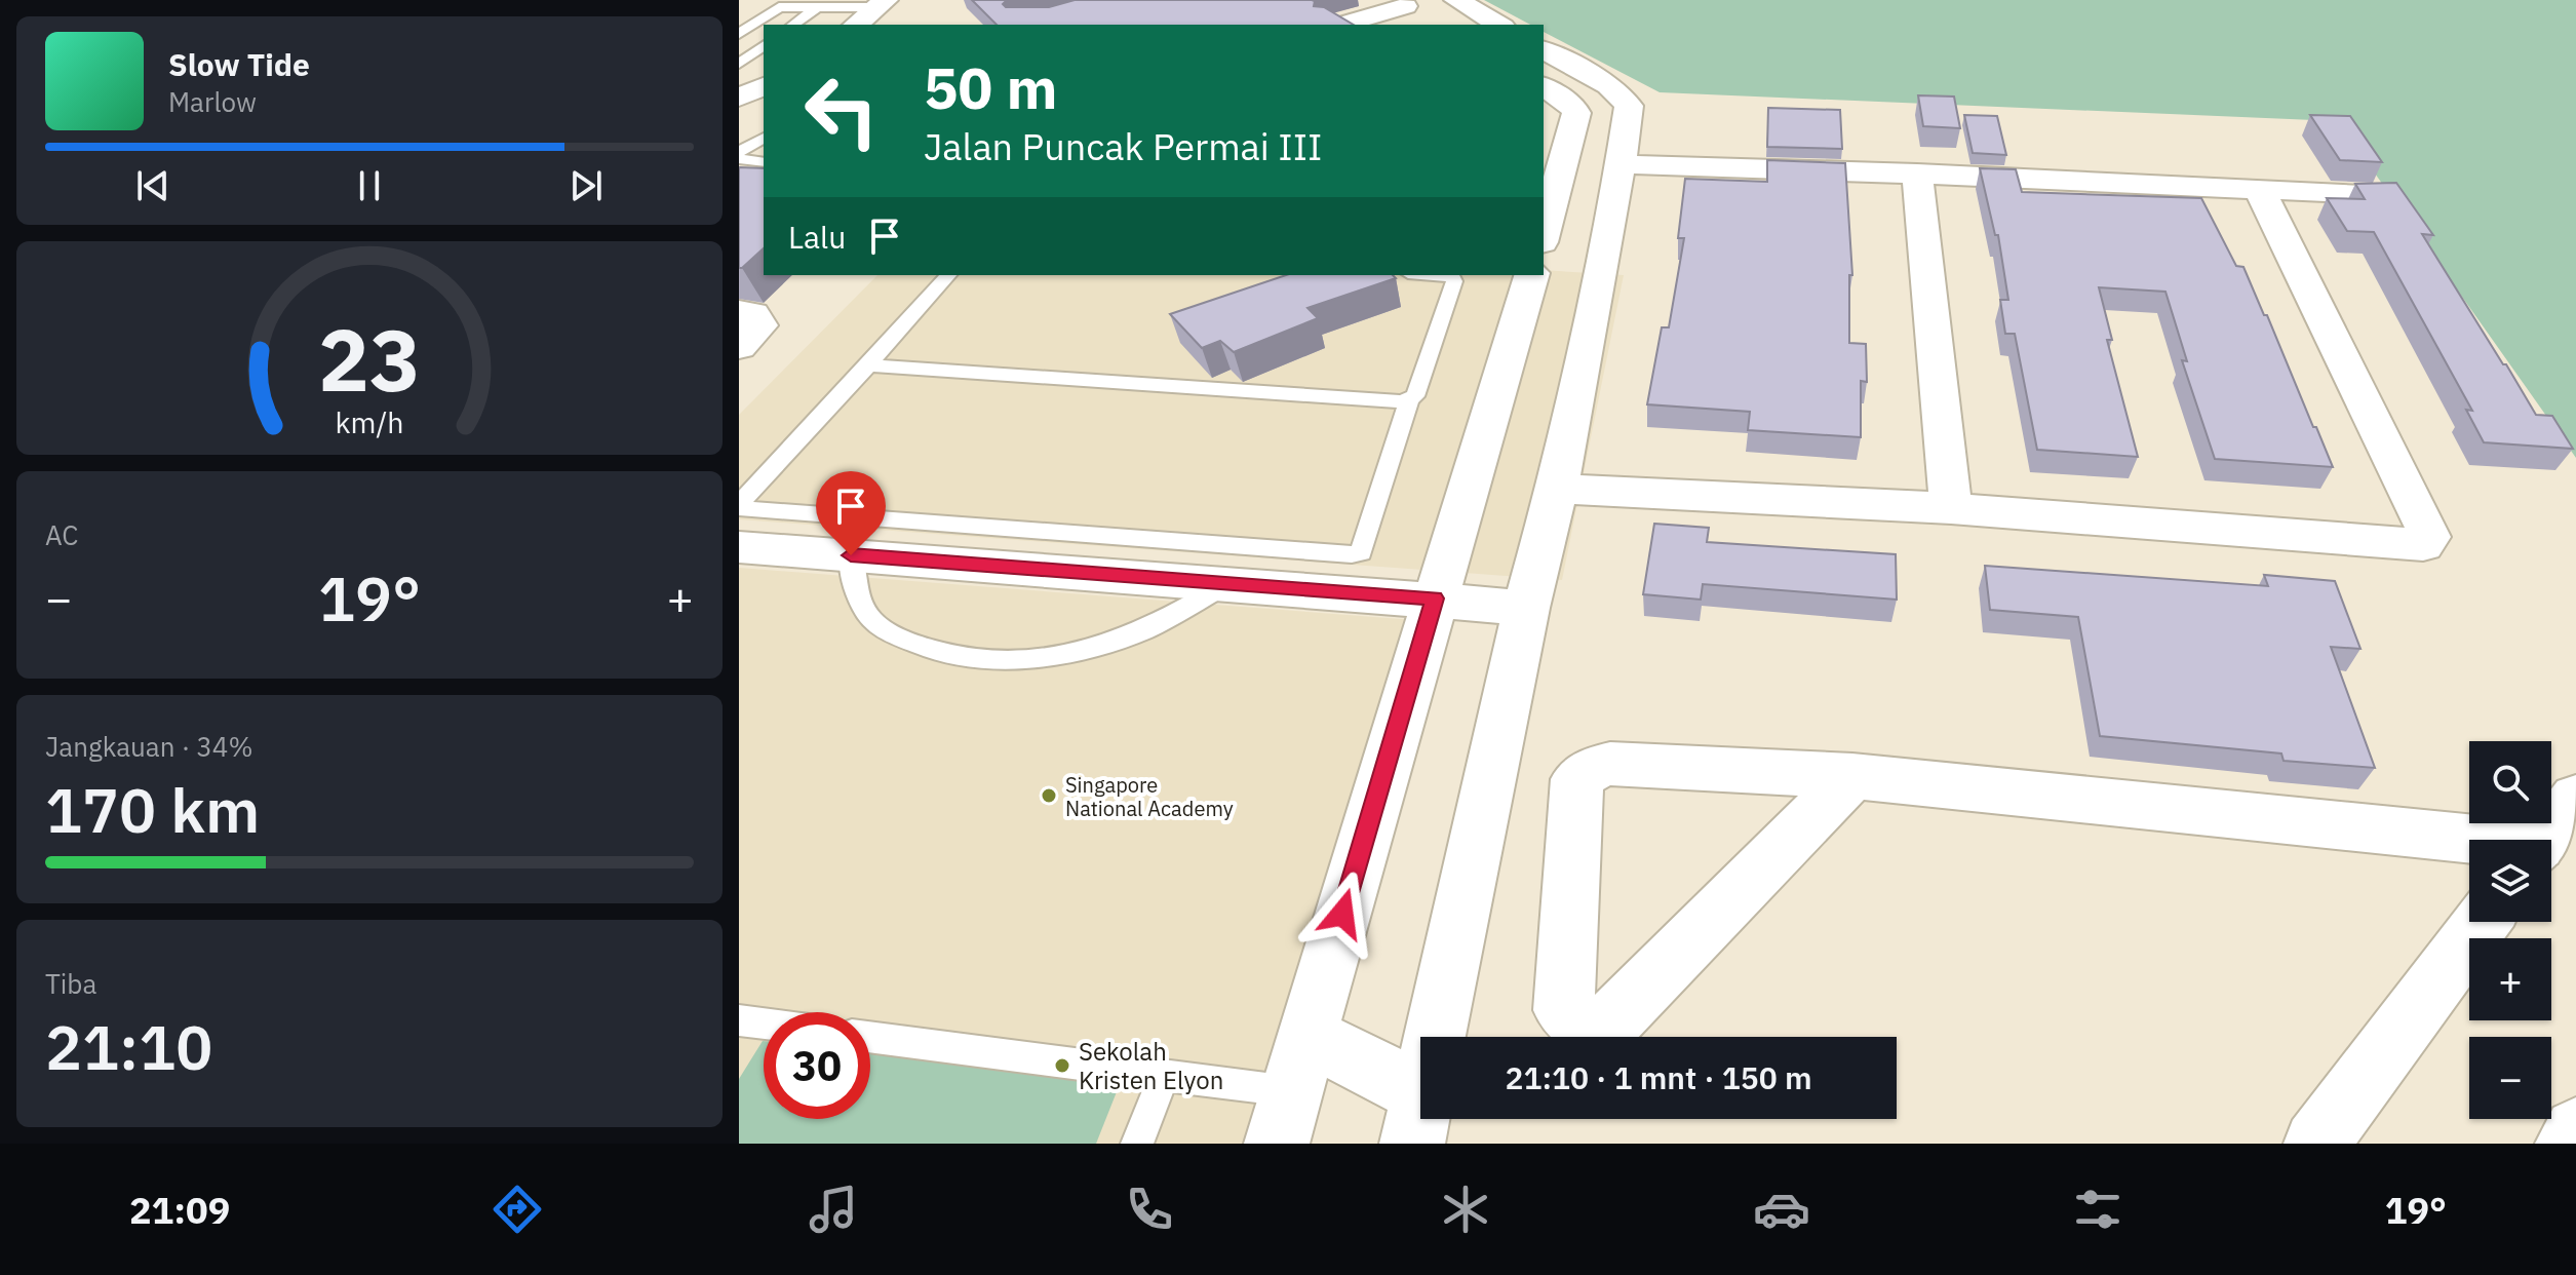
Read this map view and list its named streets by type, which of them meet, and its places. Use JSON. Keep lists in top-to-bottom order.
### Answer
{
  "places": ["Singapore National Academy", "Sekolah Kristen Elyon"],
  "page": {
    "turn": ["50 m", "Jalan Puncak Permai III"],
    "song": ["Slow Tide", "Marlow"],
    "then": "Lalu",
    "tile": [
      "AC",
      ["Jangkauan · 34%", "170 km"],
      ["Tiba", "21:10"]
    ],
    "heat": ["−", "19°", "+"],
    "map_buttons": ["+", "−"],
    "limit": "30",
    "trip": "21:10 · 1 mnt · 150 m",
    "tabs": ["21:09", "19°"],
    "gauge": ["23", "km/h"]
  }
}
